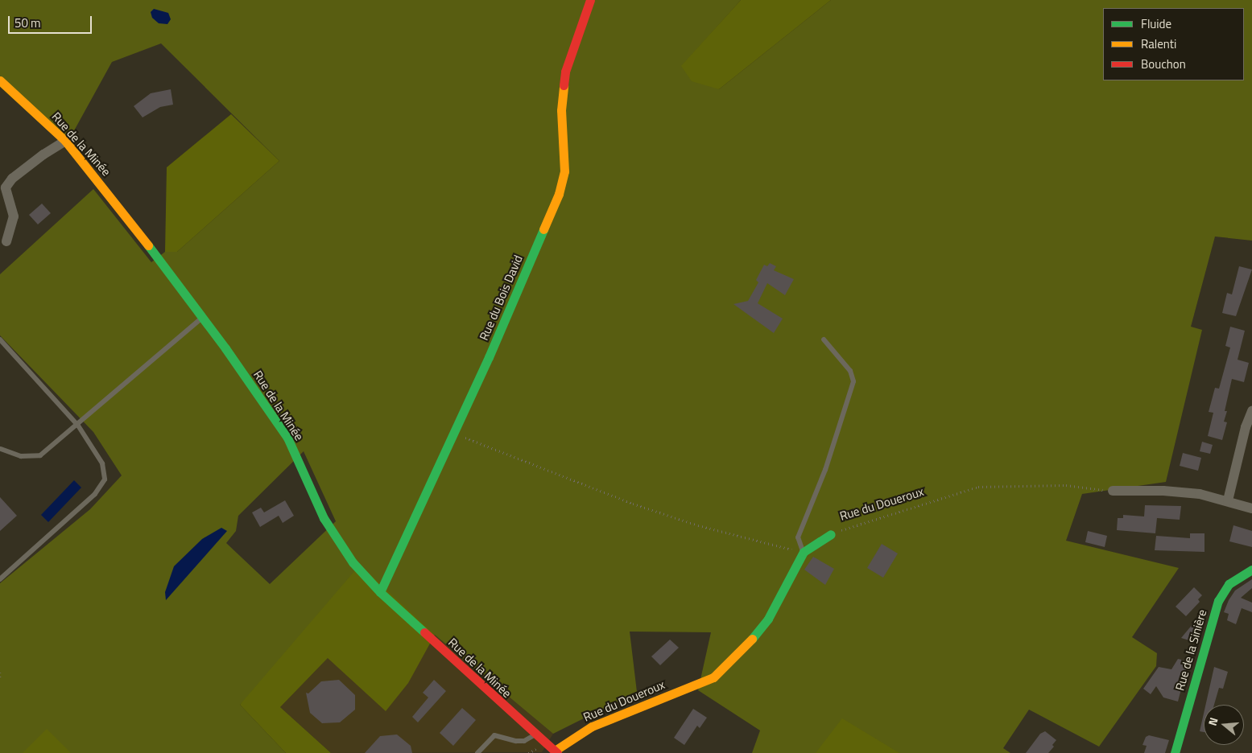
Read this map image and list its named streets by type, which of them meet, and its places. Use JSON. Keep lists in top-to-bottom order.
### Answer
{
  "streets": {
    "street": [
      "Rue de la Minée",
      "Rue du Bois David",
      "Rue du Doueroux",
      "Rue de la Sinière"
    ]
  },
  "crossings": [
    ["Rue de la Minée", "Rue du Bois David"],
    ["Rue de la Minée", "Rue du Doueroux"]
  ],
  "legend": ["Fluide", "Ralenti", "Bouchon"],
  "scale_bar": "50 m",
  "north": "left"
}
